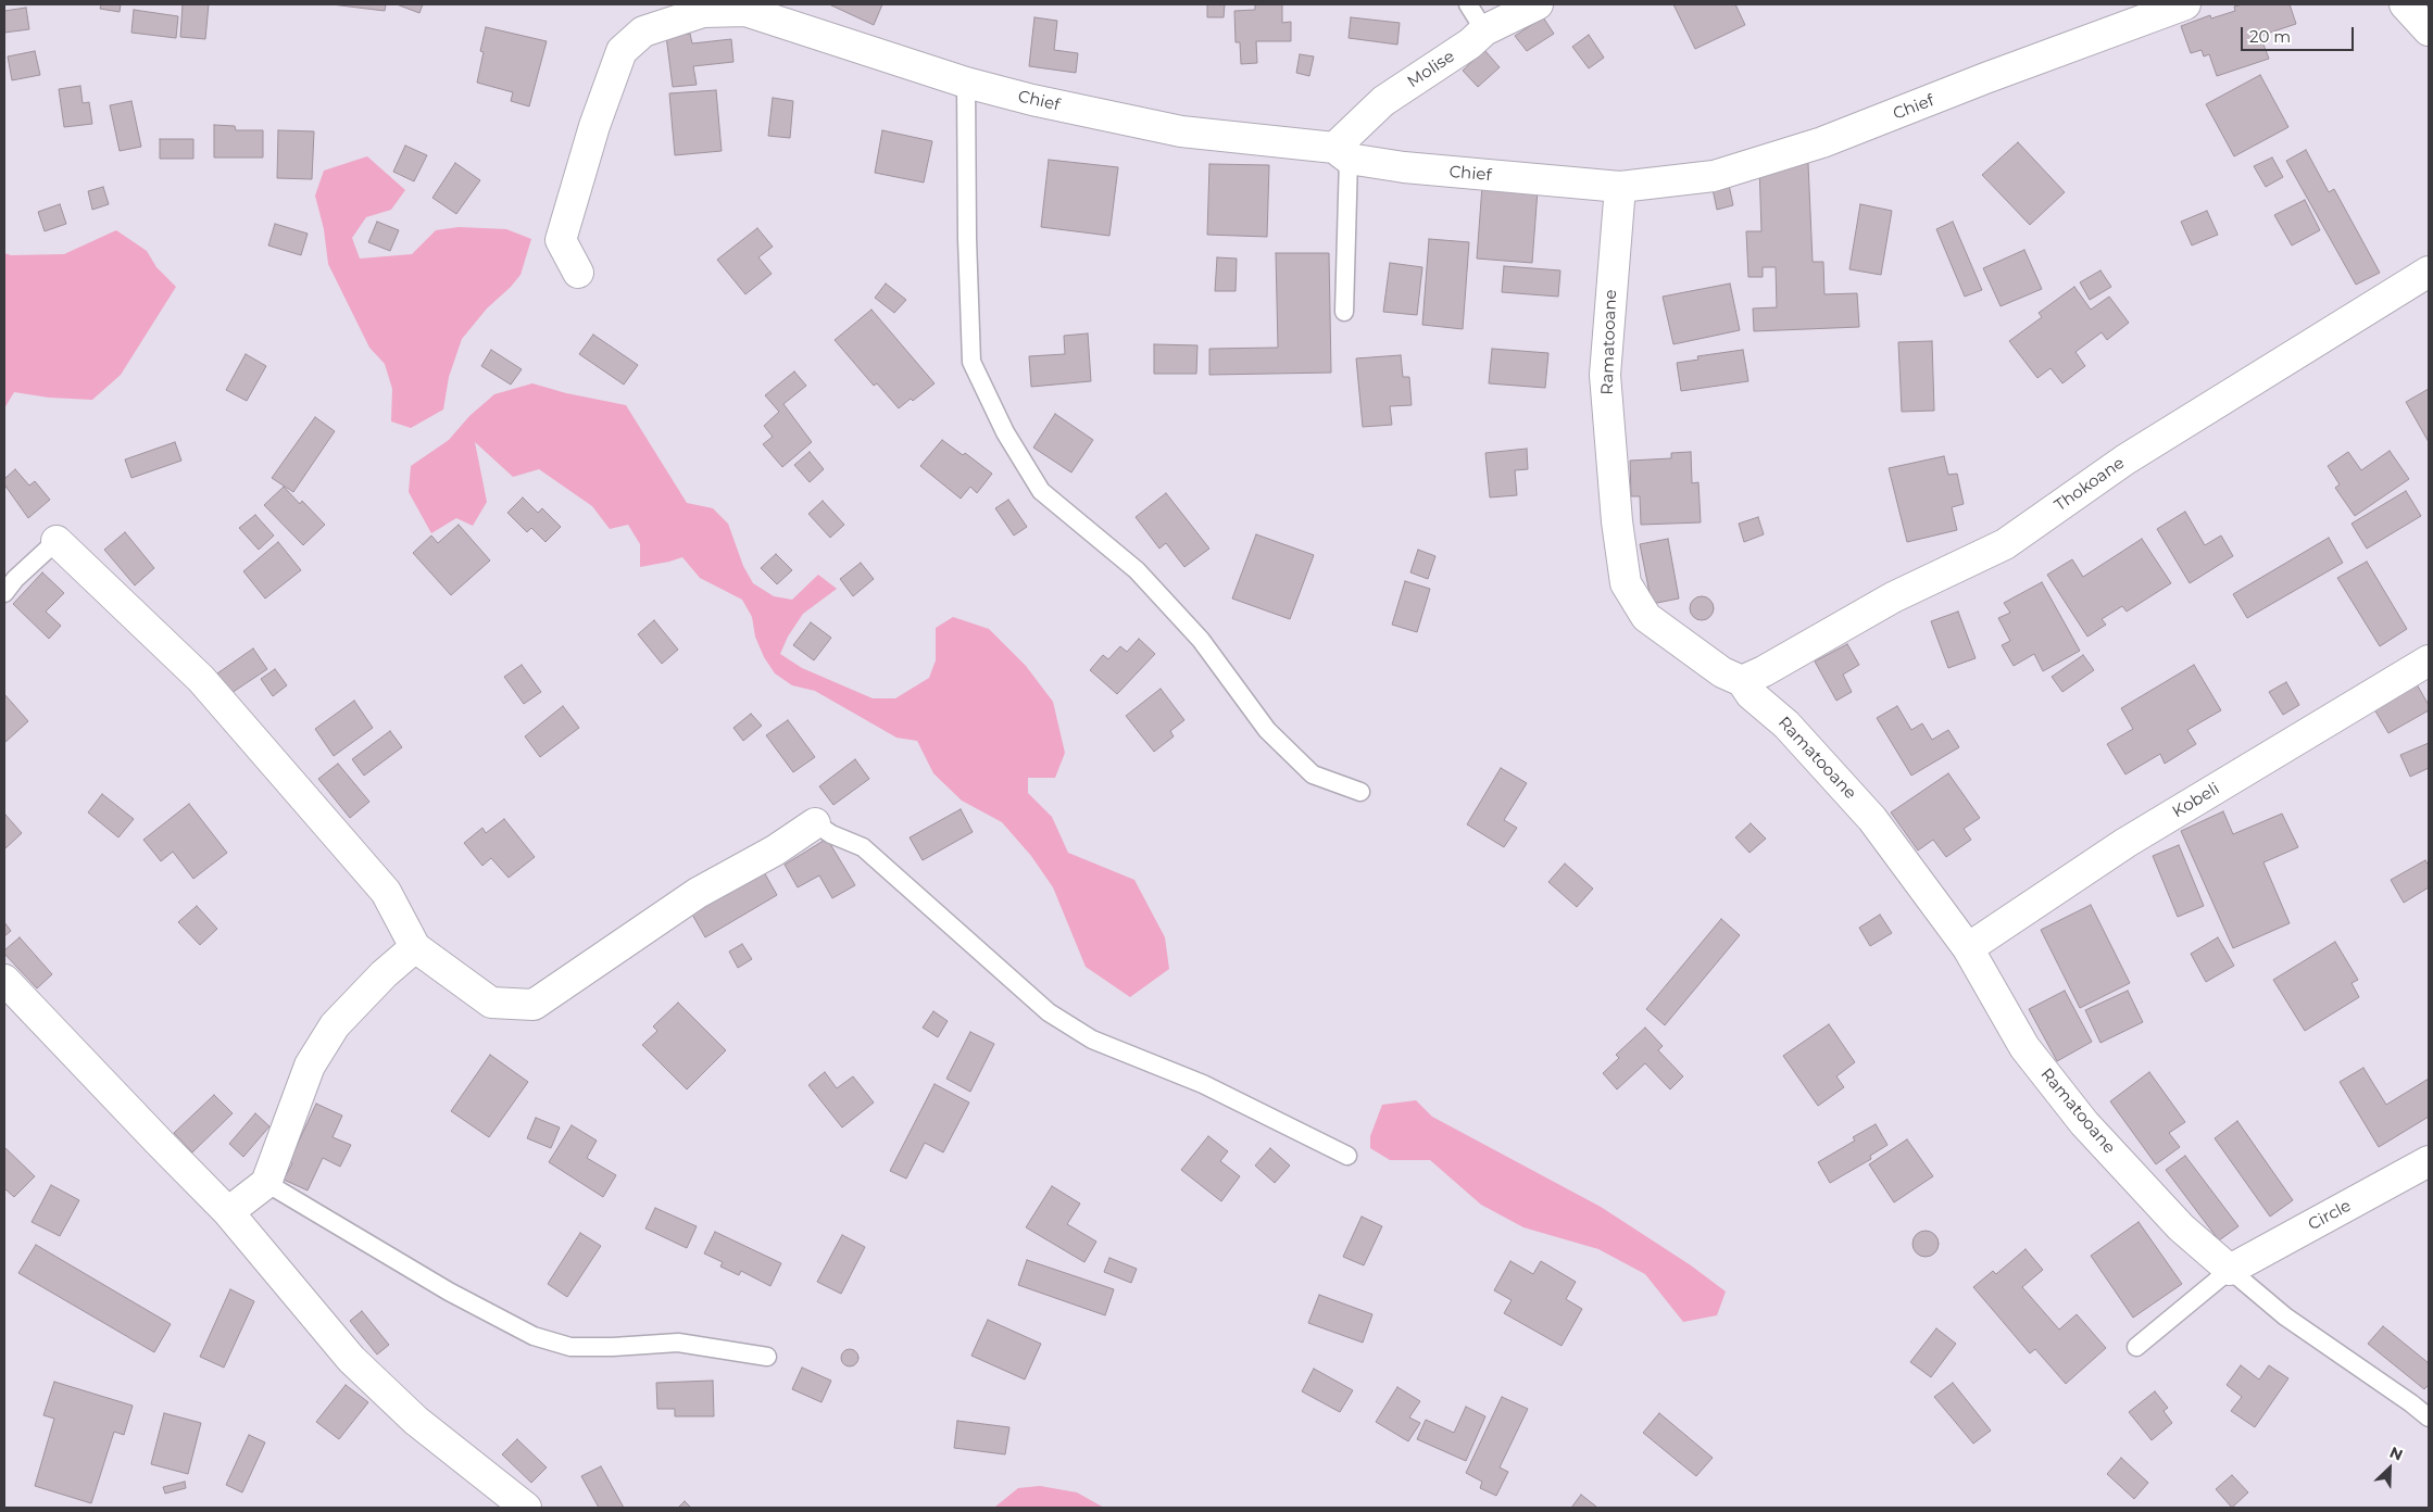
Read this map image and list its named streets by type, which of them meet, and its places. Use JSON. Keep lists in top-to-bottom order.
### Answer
{
  "streets": {
    "street": [
      "Molise",
      "Chief",
      "Ramatooane",
      "Thokoane",
      "Kobeli",
      "Circle"
    ]
  },
  "crossings": [
    ["Molise", "Chief"],
    ["Chief", "Ramatooane"],
    ["Ramatooane", "Thokoane"],
    ["Ramatooane", "Kobeli"],
    ["Ramatooane", "Circle"]
  ],
  "scale_bar": "20 m",
  "north": "top right"
}
